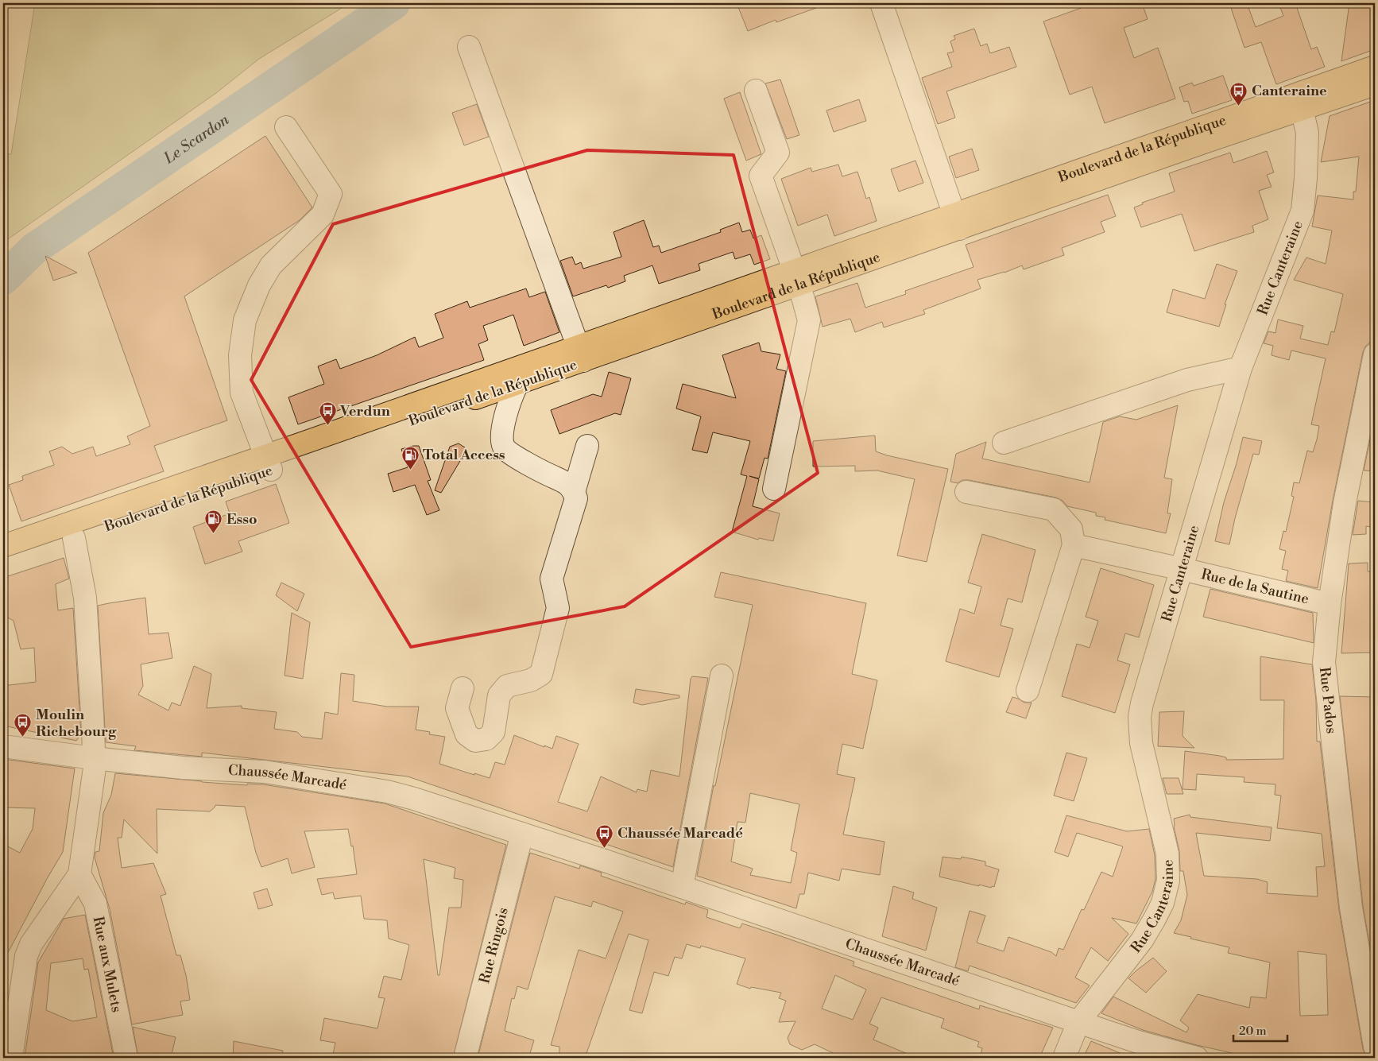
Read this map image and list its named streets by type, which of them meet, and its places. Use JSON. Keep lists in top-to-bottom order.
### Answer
{
  "streets": {
    "main road": ["Boulevard de la République"],
    "street": [
      "Rue Canteraine",
      "Rue de la Sautine",
      "Rue Pados",
      "Chaussée Marcadé",
      "Rue Ringois",
      "Rue aux Mulets"
    ]
  },
  "crossings": [
    ["Boulevard de la République", "Rue Canteraine"],
    ["Rue Canteraine", "Rue de la Sautine"],
    ["Rue Canteraine", "Chaussée Marcadé"],
    ["Rue de la Sautine", "Rue Pados"],
    ["Chaussée Marcadé", "Rue Ringois"]
  ],
  "water": ["Le Scardon"],
  "places": {
    "bus stop": [
      "Canteraine",
      "Verdun",
      "Moulin Richebourg",
      "Chaussée Marcadé"
    ],
    "fuel station": ["Total Access", "Esso"]
  },
  "scale_bar": "20 m"
}
